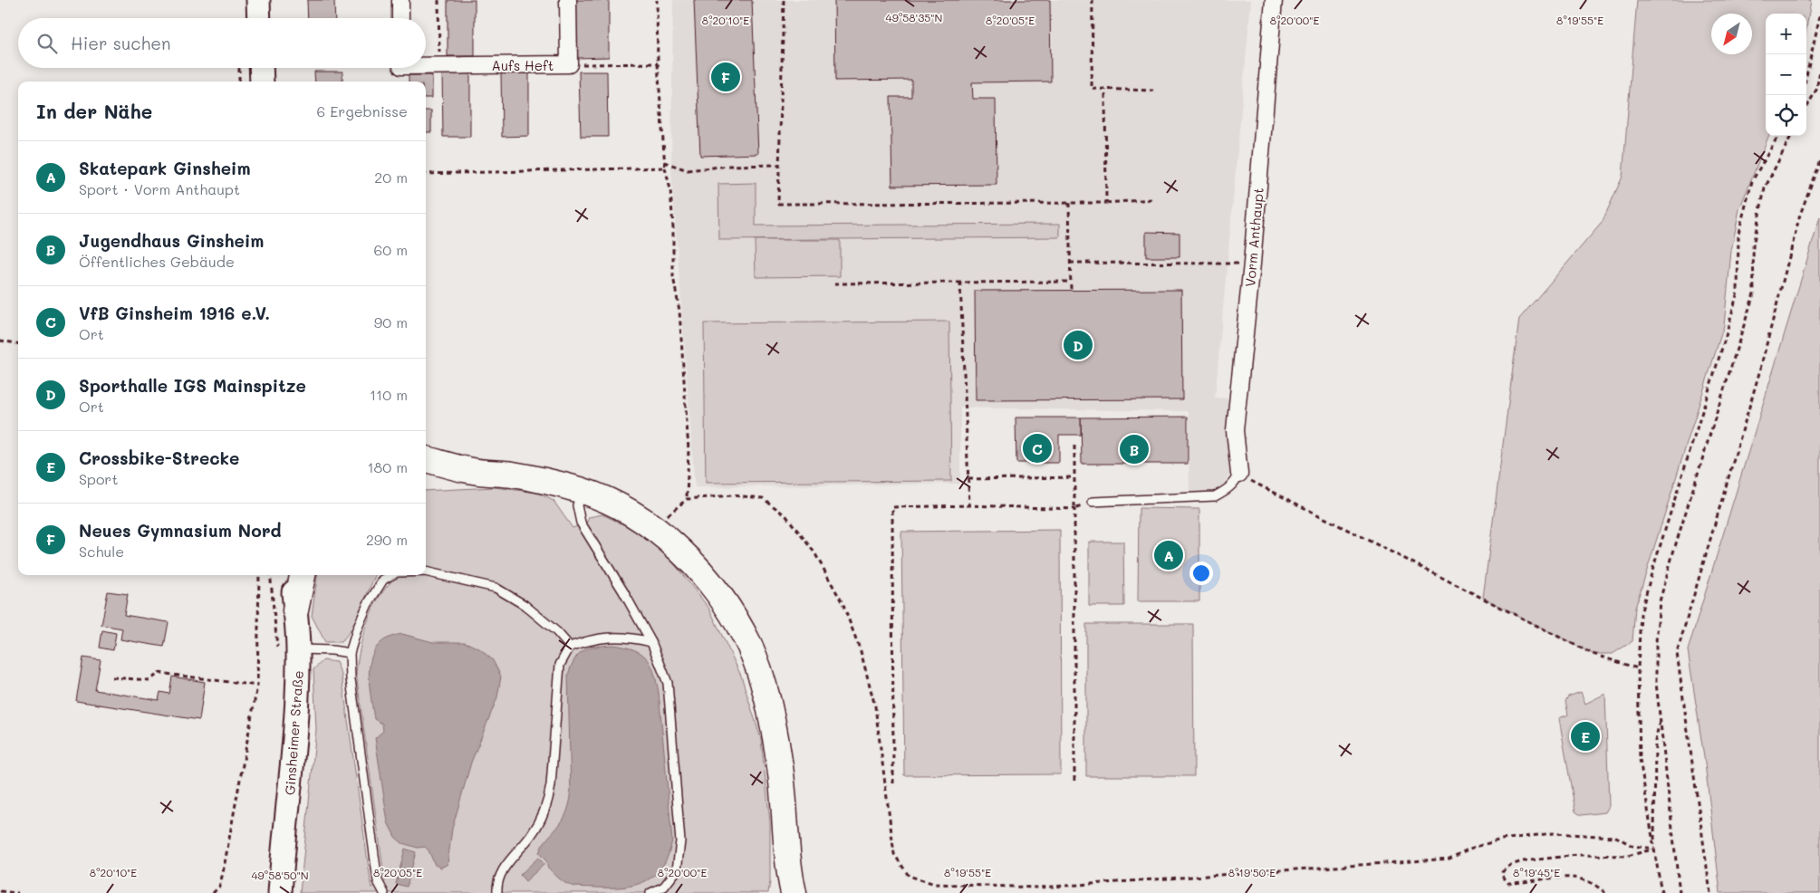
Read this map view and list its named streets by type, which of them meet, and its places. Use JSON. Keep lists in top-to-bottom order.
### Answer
{
  "streets": {
    "main road": ["Ginsheimer Straße"],
    "street": ["Aufs Heft", "Vorm Anthaupt"]
  },
  "north": "bottom left",
  "page": {
    "map_buttons": ["+", "−"],
    "search": "Hier suchen",
    "pins": [
      "F",
      "D",
      "C",
      "B",
      "A",
      "E"
    ],
    "heading": ["In der Nähe", "6 Ergebnisse"],
    "list": [
      {
        "mark": "A",
        "name": "Skatepark Ginsheim",
        "note": "Sport · Vorm Anthaupt",
        "value": "20 m"
      },
      {
        "mark": "B",
        "name": "Jugendhaus Ginsheim",
        "note": "Öffentliches Gebäude",
        "value": "60 m"
      },
      {
        "mark": "C",
        "name": "VfB Ginsheim 1916 e.V.",
        "note": "Ort",
        "value": "90 m"
      },
      {
        "mark": "D",
        "name": "Sporthalle IGS Mainspitze",
        "note": "Ort",
        "value": "110 m"
      },
      {
        "mark": "E",
        "name": "Crossbike-Strecke",
        "note": "Sport",
        "value": "180 m"
      },
      {
        "mark": "F",
        "name": "Neues Gymnasium Nord",
        "note": "Schule",
        "value": "290 m"
      }
    ]
  },
  "coordinates": [
    "49°58'35\"N",
    "8°20'10\"E",
    "8°20'05\"E",
    "8°20'00\"E",
    "8°19'55\"E",
    "8°19'50\"E",
    "8°19'45\"E",
    "49°58'50\"N"
  ]
}
